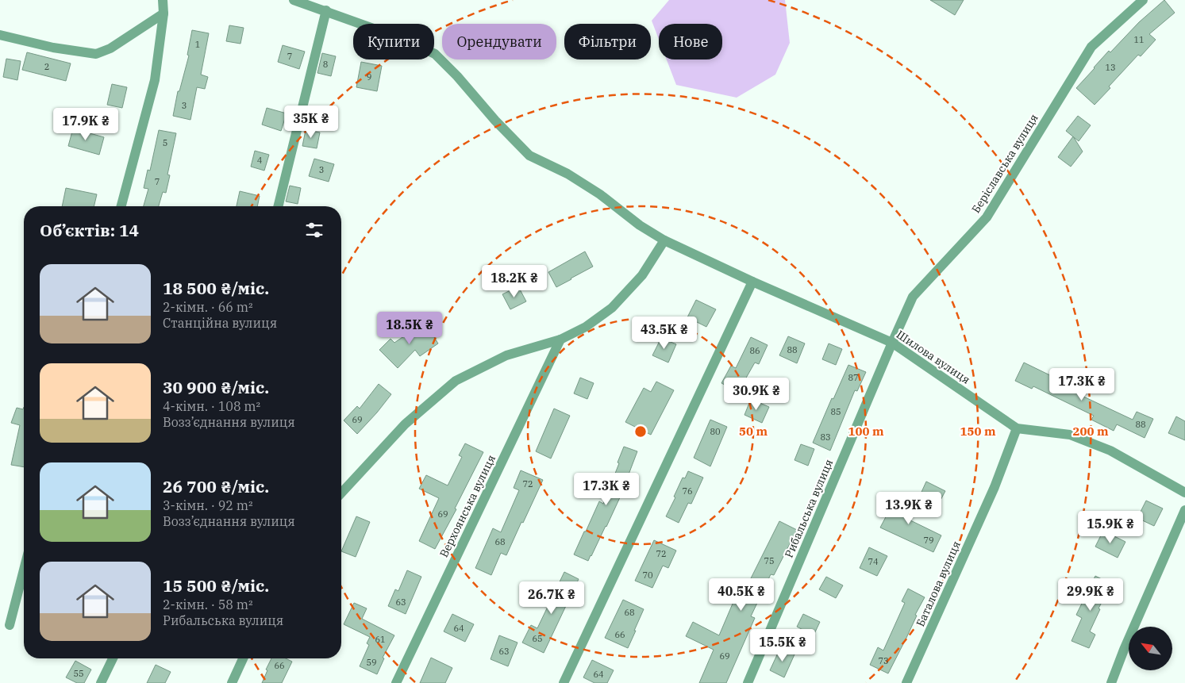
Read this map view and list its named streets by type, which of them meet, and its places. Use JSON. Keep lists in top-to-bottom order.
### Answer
{
  "streets": {
    "street": [
      "Беріславська вулиця",
      "Шилова вулиця",
      "Верхоянська вулиця",
      "Рибальська вулиця",
      "Баталова вулиця"
    ]
  },
  "crossings": [
    ["Беріславська вулиця", "Шилова вулиця"],
    ["Беріславська вулиця", "Рибальська вулиця"],
    ["Шилова вулиця", "Рибальська вулиця"],
    ["Шилова вулиця", "Баталова вулиця"]
  ],
  "house_numbers": [
    "11",
    "1",
    "7",
    "8",
    "2",
    "13",
    "9",
    "3",
    "5",
    "4",
    "3",
    "7",
    "88",
    "86",
    "87",
    "85",
    "69",
    "88",
    "80",
    "83",
    "72",
    "76",
    "69",
    "79",
    "68",
    "72",
    "75",
    "74",
    "70",
    "63",
    "68",
    "64",
    "66",
    "65",
    "61",
    "63",
    "69",
    "73",
    "59",
    "66",
    "55",
    "64"
  ],
  "north": "top left",
  "page": {
    "chip": [
      "Купити",
      "Орендувати",
      "Фільтри",
      "Нове"
    ],
    "price": [
      "35K ₴",
      "17.9K ₴",
      "18.2K ₴",
      "18.5K ₴",
      "43.5K ₴",
      "17.3K ₴",
      "30.9K ₴",
      "17.3K ₴",
      "13.9K ₴",
      "15.9K ₴",
      "40.5K ₴",
      "29.9K ₴",
      "26.7K ₴",
      "15.5K ₴"
    ],
    "heading": "Об’єктів: 14",
    "list": [
      {
        "name": "18 500 ₴/міс.",
        "note": "2-кімн. · 66 m² · Станційна вулиця"
      },
      {
        "name": "30 900 ₴/міс.",
        "note": "4-кімн. · 108 m² · Возз’єднання вулиця"
      },
      {
        "name": "26 700 ₴/міс.",
        "note": "3-кімн. · 92 m² · Возз’єднання вулиця"
      },
      {
        "name": "15 500 ₴/міс.",
        "note": "2-кімн. · 58 m² · Рибальська вулиця"
      }
    ]
  },
  "rings": [
    "50 m",
    "100 m",
    "150 m",
    "200 m"
  ]
}
